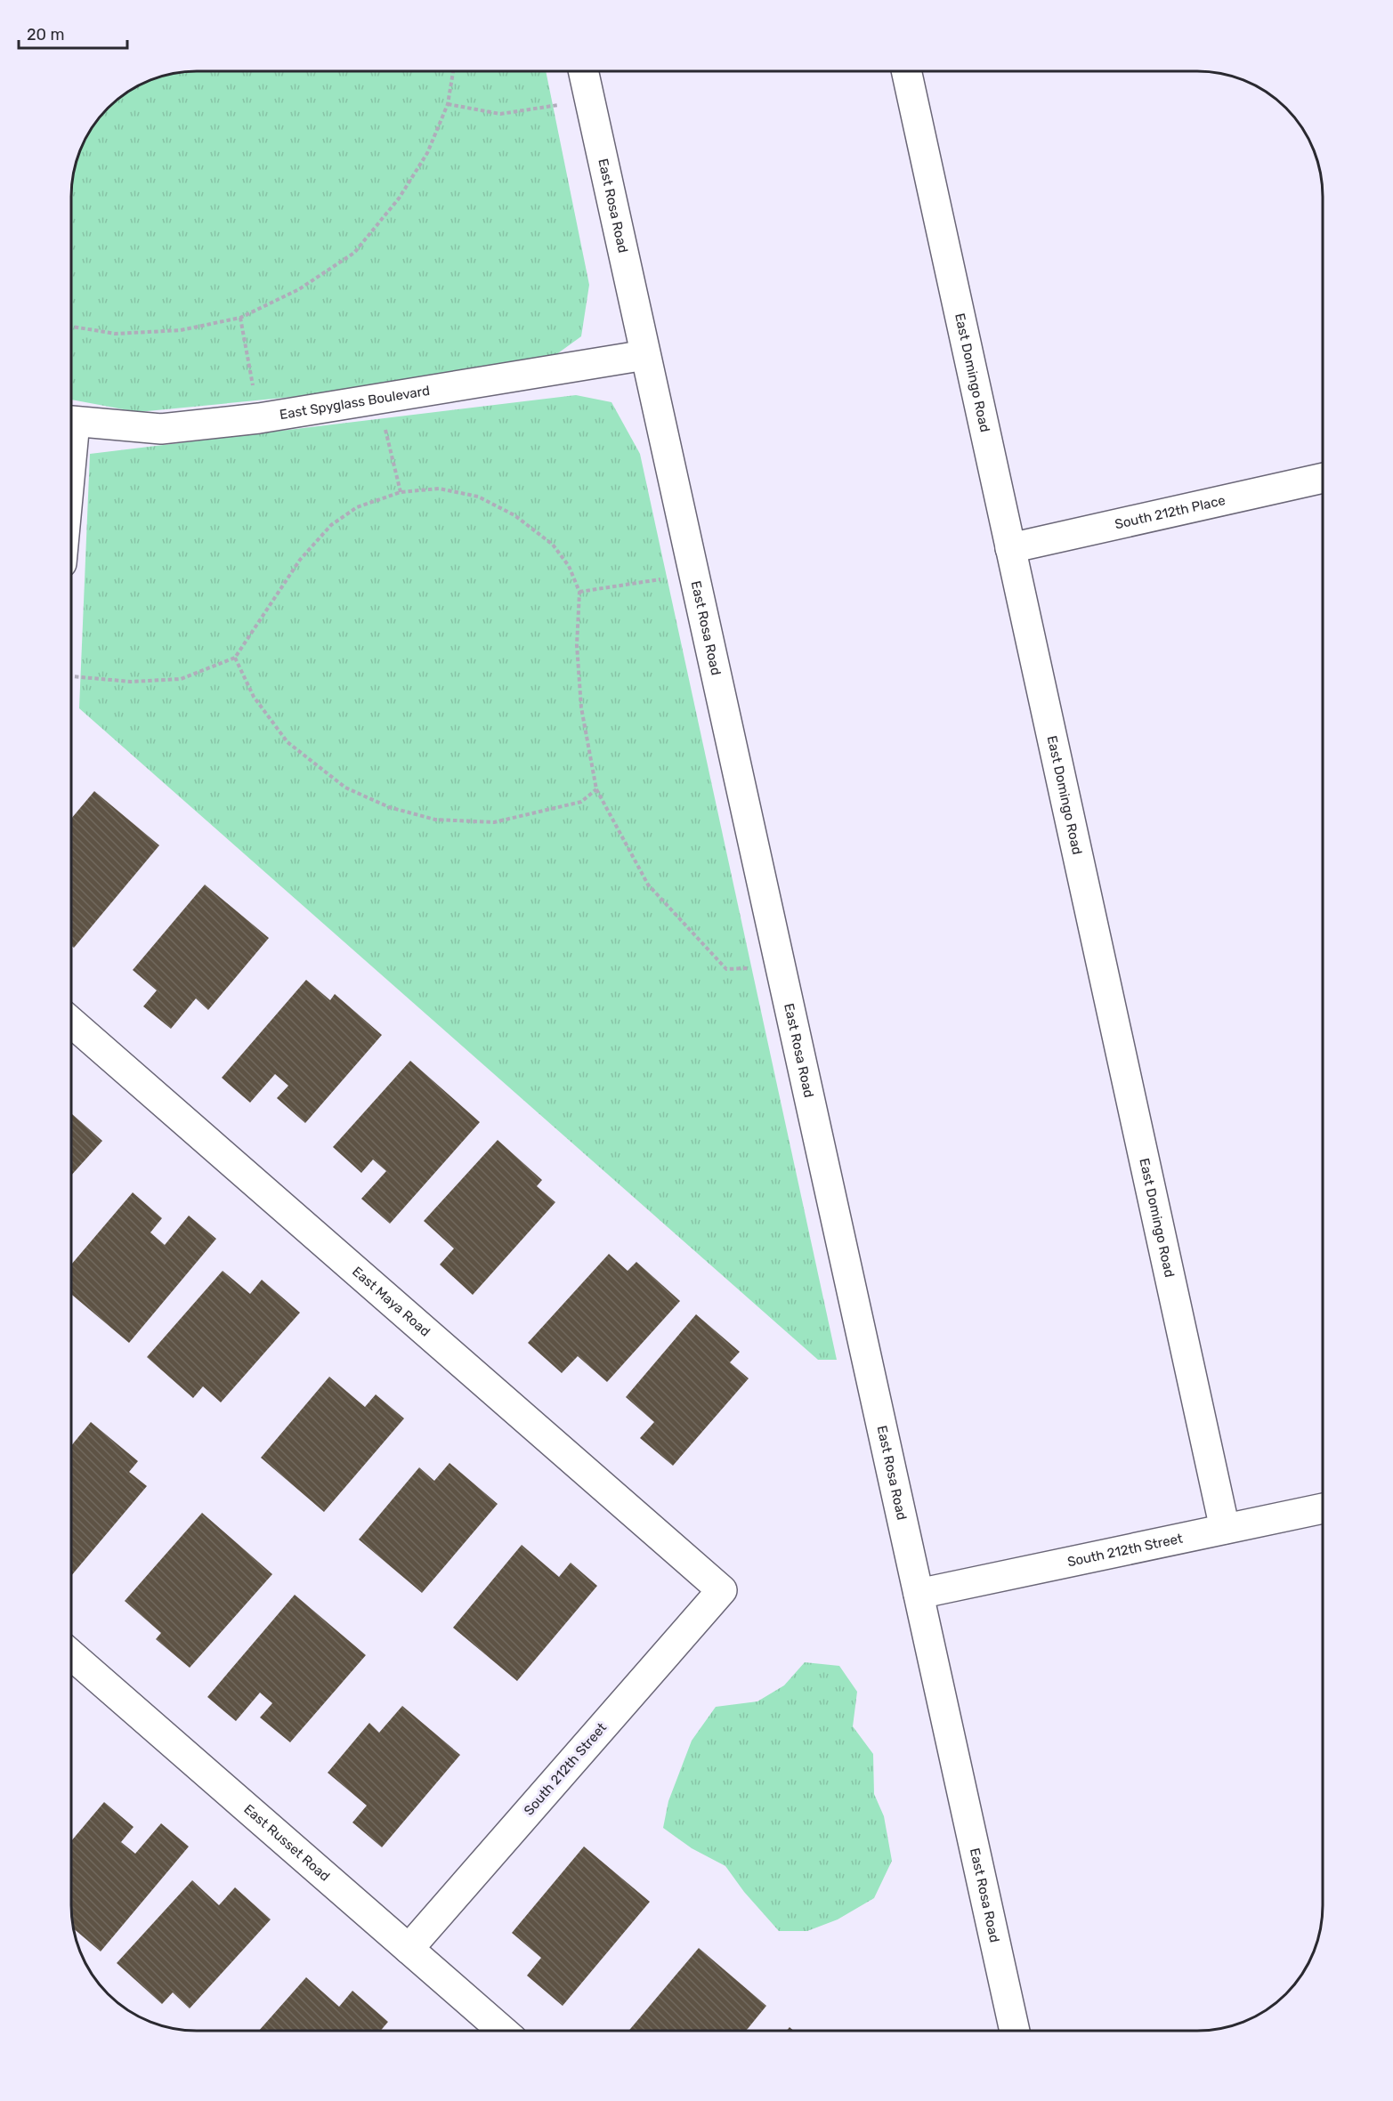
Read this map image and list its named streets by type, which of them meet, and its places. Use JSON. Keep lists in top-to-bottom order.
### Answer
{
  "streets": {
    "street": [
      "East Rosa Road",
      "East Domingo Road",
      "East Spyglass Boulevard",
      "South 212th Place",
      "East Maya Road",
      "South 212th Street",
      "East Russet Road"
    ]
  },
  "crossings": [
    ["East Rosa Road", "East Spyglass Boulevard"],
    ["East Rosa Road", "South 212th Street"],
    ["East Domingo Road", "South 212th Place"],
    ["East Domingo Road", "South 212th Street"],
    ["East Maya Road", "South 212th Street"],
    ["South 212th Street", "East Russet Road"]
  ],
  "scale_bar": "20 m"
}
